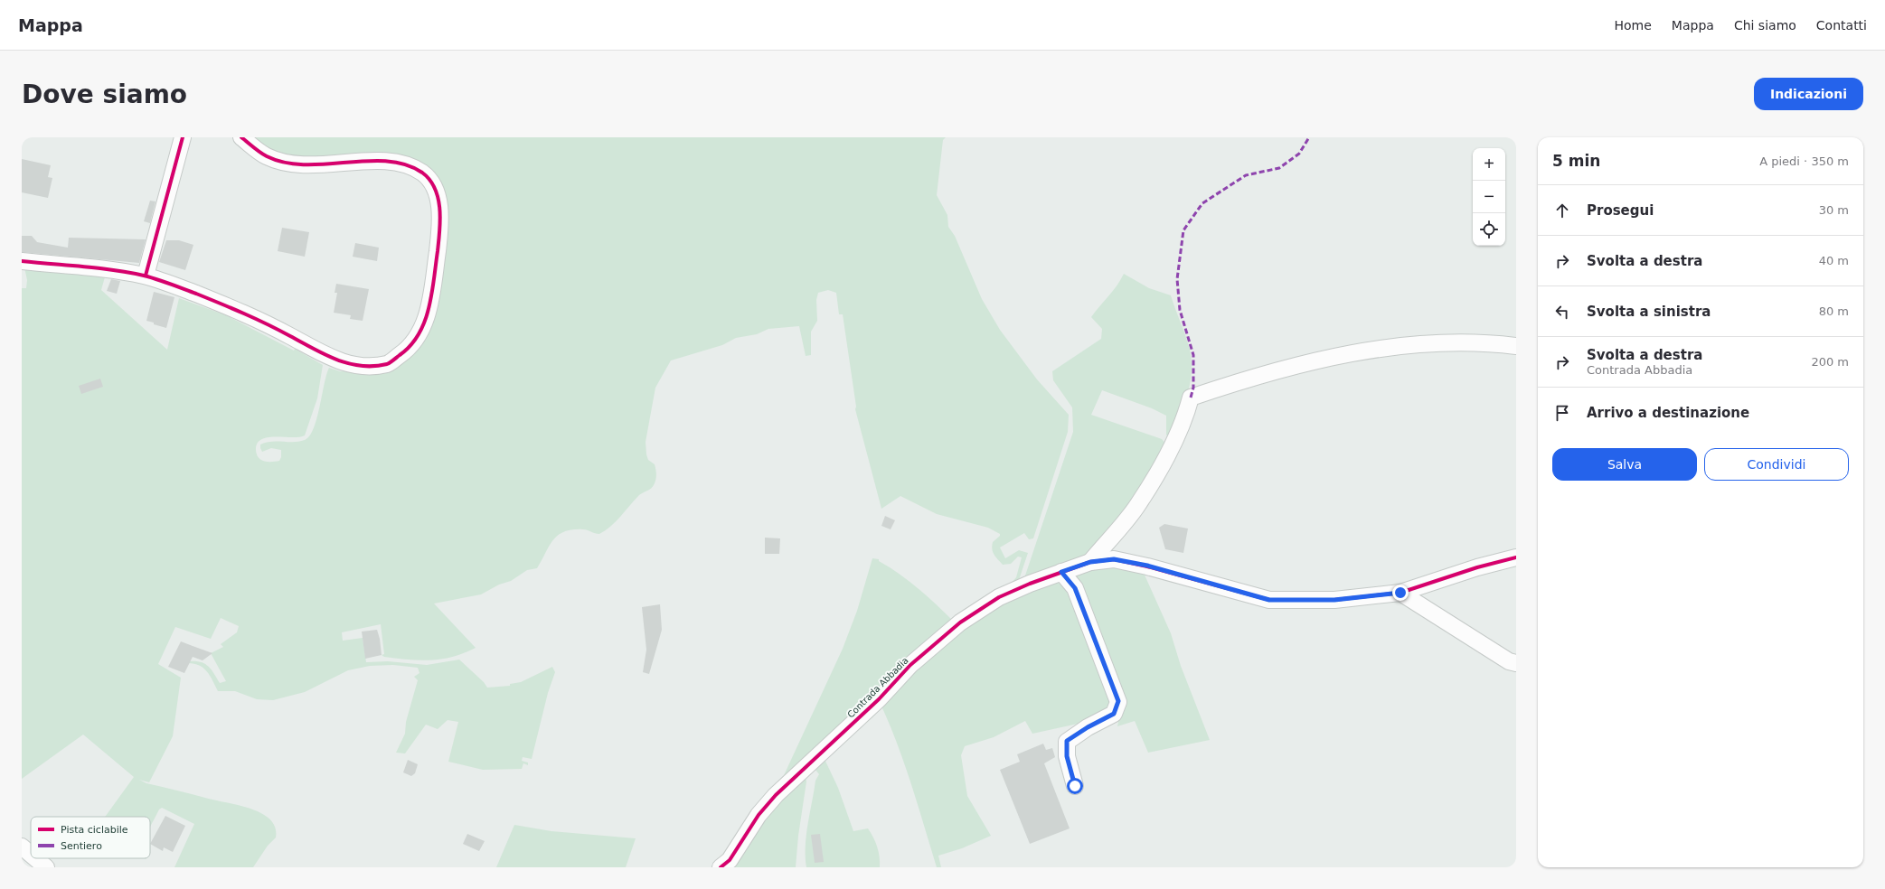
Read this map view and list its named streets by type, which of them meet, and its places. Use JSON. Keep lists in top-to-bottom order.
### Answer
{
  "streets": {
    "street": ["Contrada Abbadia"]
  },
  "legend": ["Pista ciclabile", "Sentiero"],
  "page": {
    "header": "Mappa",
    "nav": [
      "Home",
      "Mappa",
      "Chi siamo",
      "Contatti"
    ],
    "buttons": [
      "Indicazioni",
      ["Salva", "Condividi"]
    ],
    "title": "Dove siamo",
    "heading": ["5 min", "A piedi · 350 m"],
    "map_buttons": ["+", "−"],
    "list": [
      ["Prosegui", "30 m"],
      ["Svolta a destra", "40 m"],
      ["Svolta a sinistra", "80 m"],
      ["Svolta a destra", "Contrada Abbadia", "200 m"],
      "Arrivo a destinazione"
    ]
  }
}
